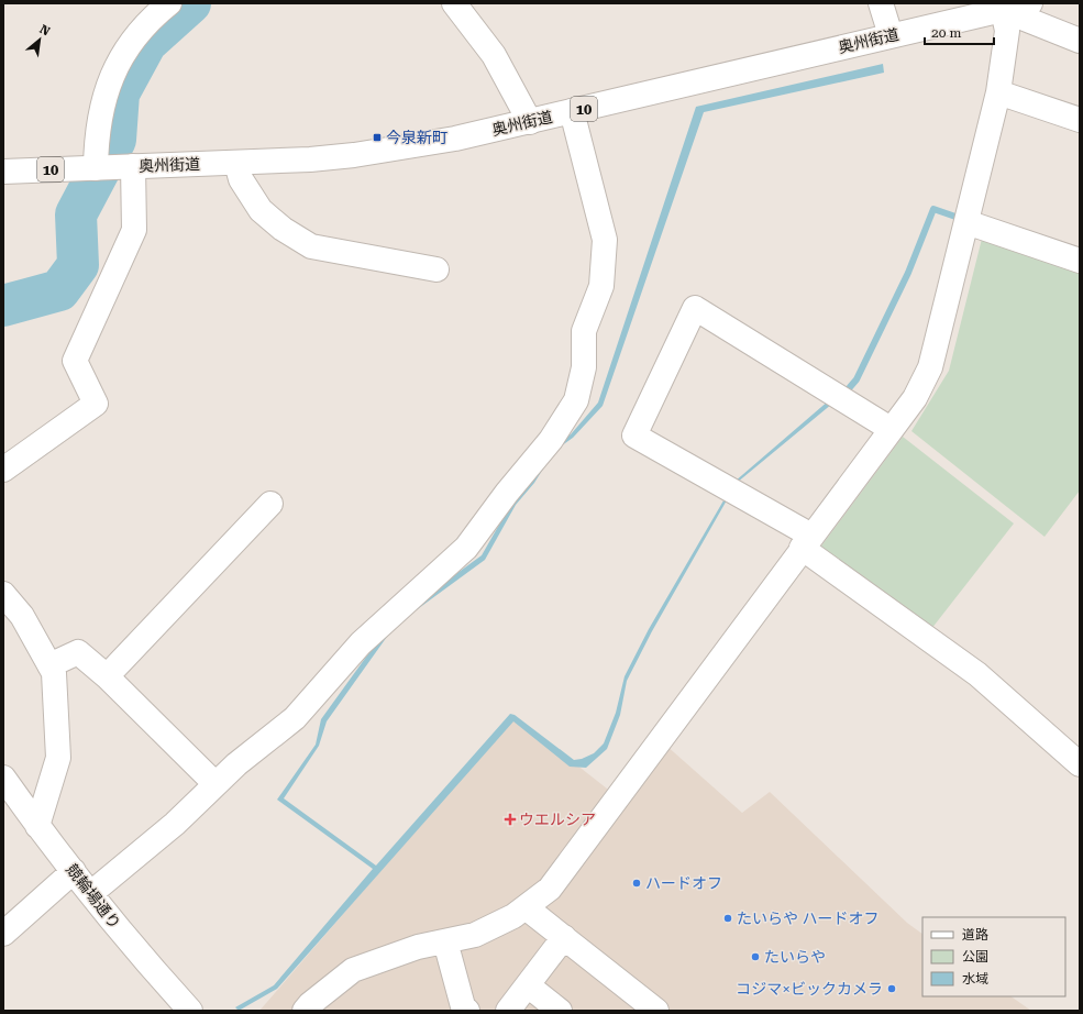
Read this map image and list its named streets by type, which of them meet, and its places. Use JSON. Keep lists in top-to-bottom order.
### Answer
{
  "streets": {
    "street": ["奥州街道", "10", "競輪場通り"]
  },
  "places": {
    "transit": ["今泉新町"],
    "health": ["ウエルシア"],
    "other": [
      "ハードオフ",
      "たいらや ハードオフ",
      "たいらや",
      "コジマ×ビックカメラ"
    ]
  },
  "legend": ["道路", "公園", "水域"],
  "scale_bar": "20 m",
  "north": "top right"
}
